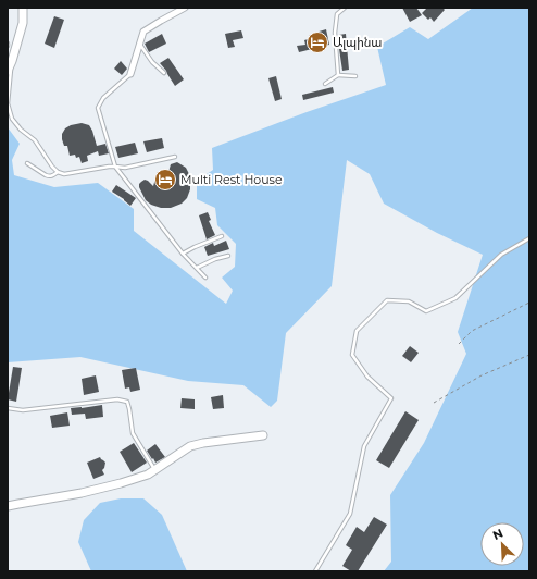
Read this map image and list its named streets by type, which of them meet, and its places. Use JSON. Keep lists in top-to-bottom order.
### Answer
{
  "places": {
    "hotel": ["Ալպինա", "Multi Rest House"]
  },
  "north": "top left"
}
